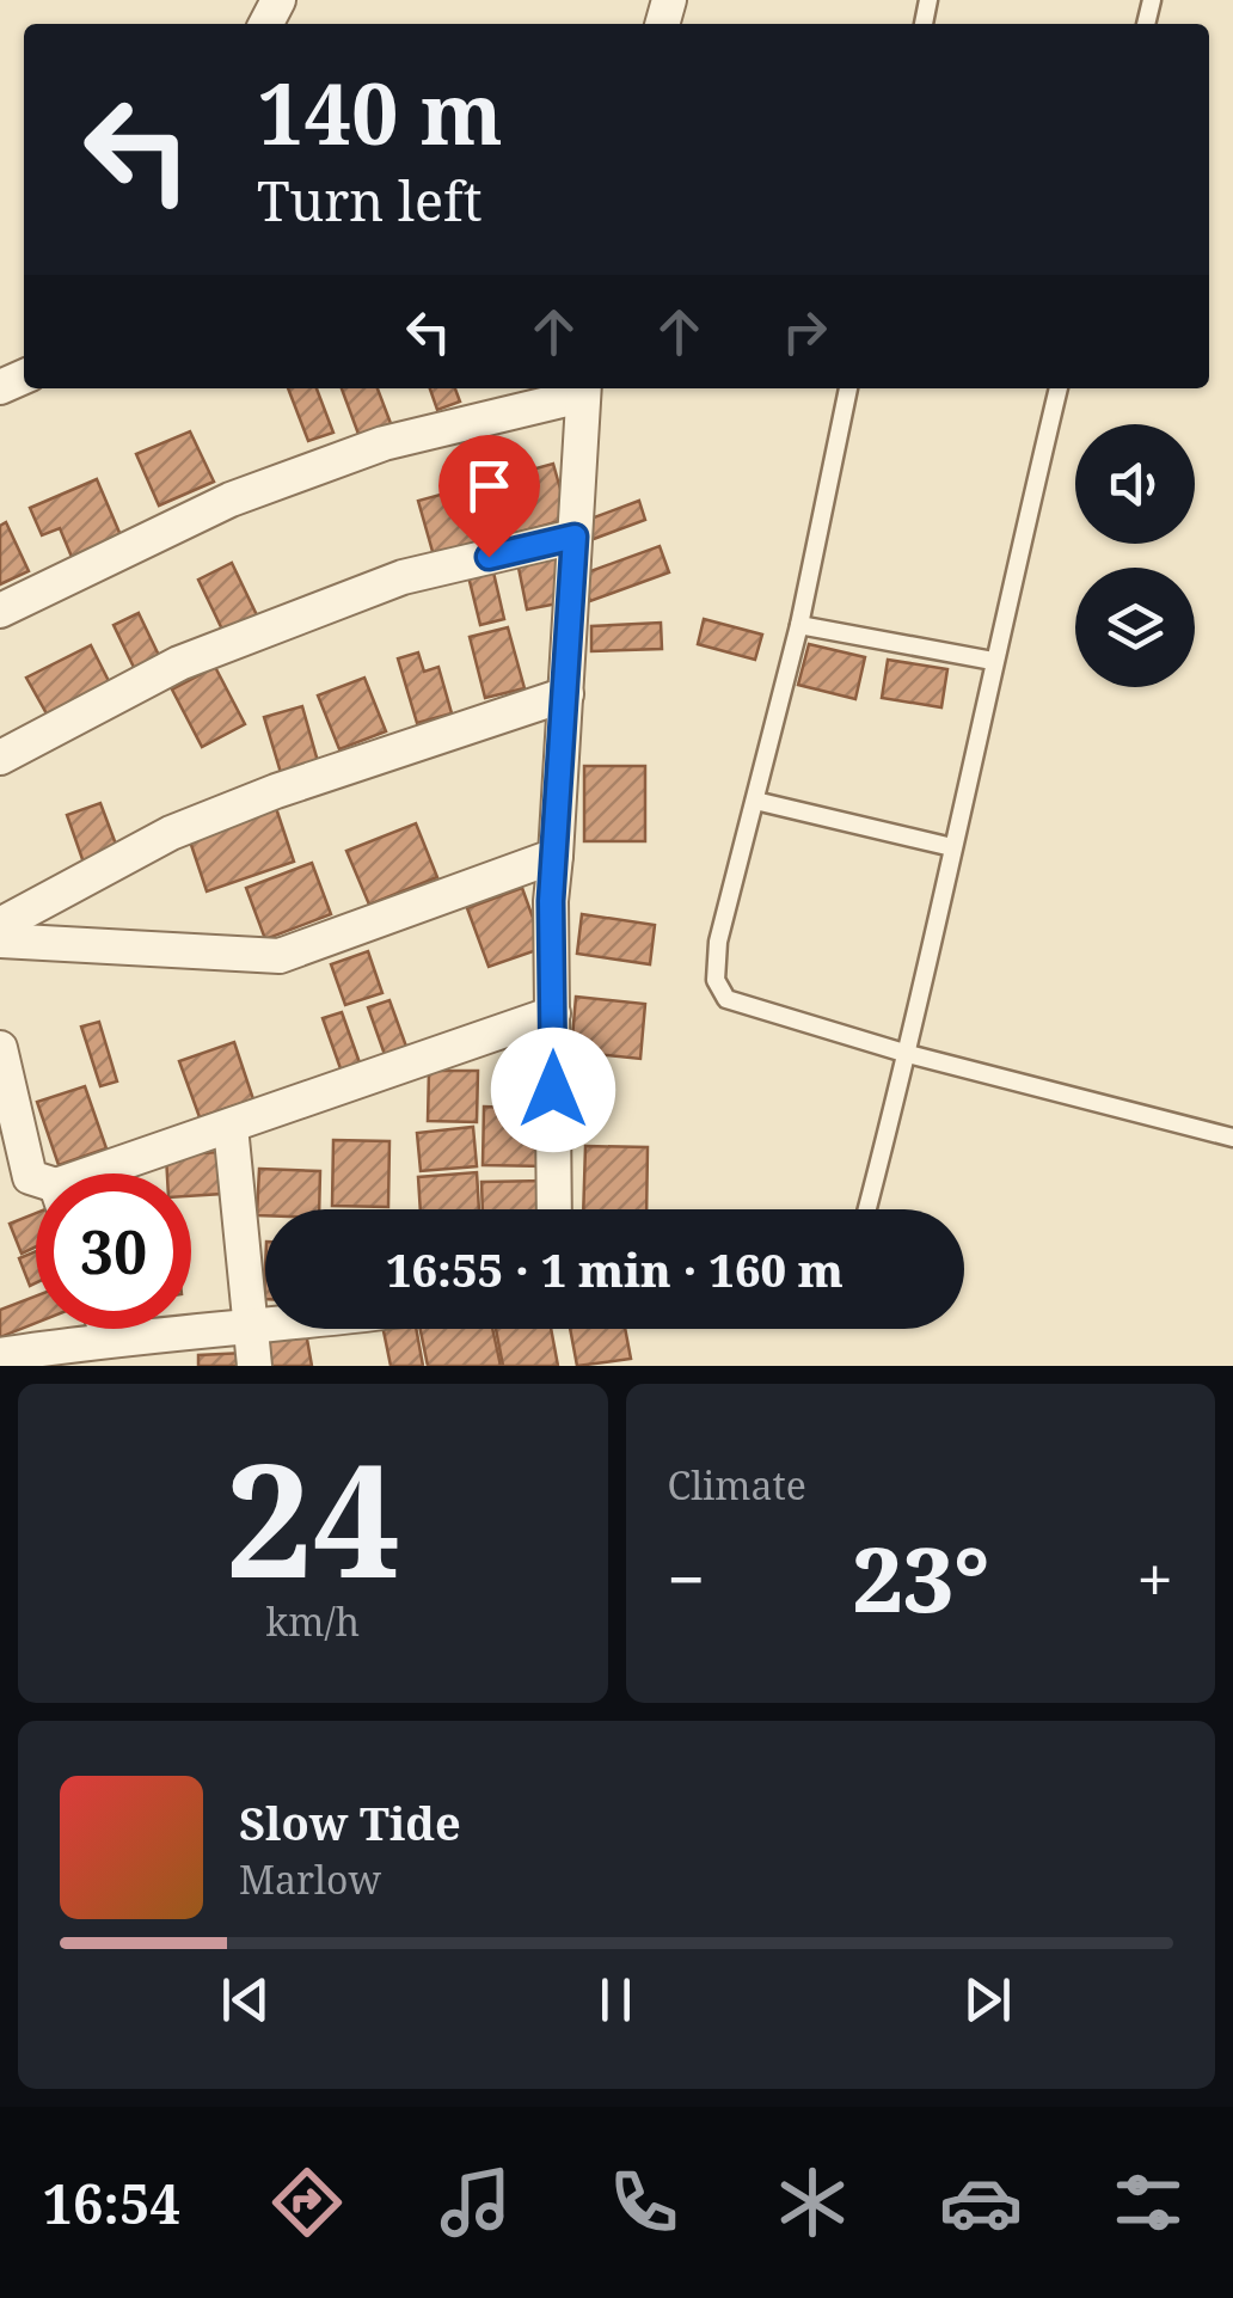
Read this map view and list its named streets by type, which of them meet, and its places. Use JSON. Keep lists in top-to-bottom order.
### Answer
{
  "page": {
    "turn": ["140 m", "Turn left"],
    "limit": "30",
    "trip": "16:55 · 1 min · 160 m",
    "tile": [
      ["24", "km/h"],
      "Climate"
    ],
    "heat": ["−", "23°", "+"],
    "song": ["Slow Tide", "Marlow"],
    "tabs": "16:54"
  }
}
